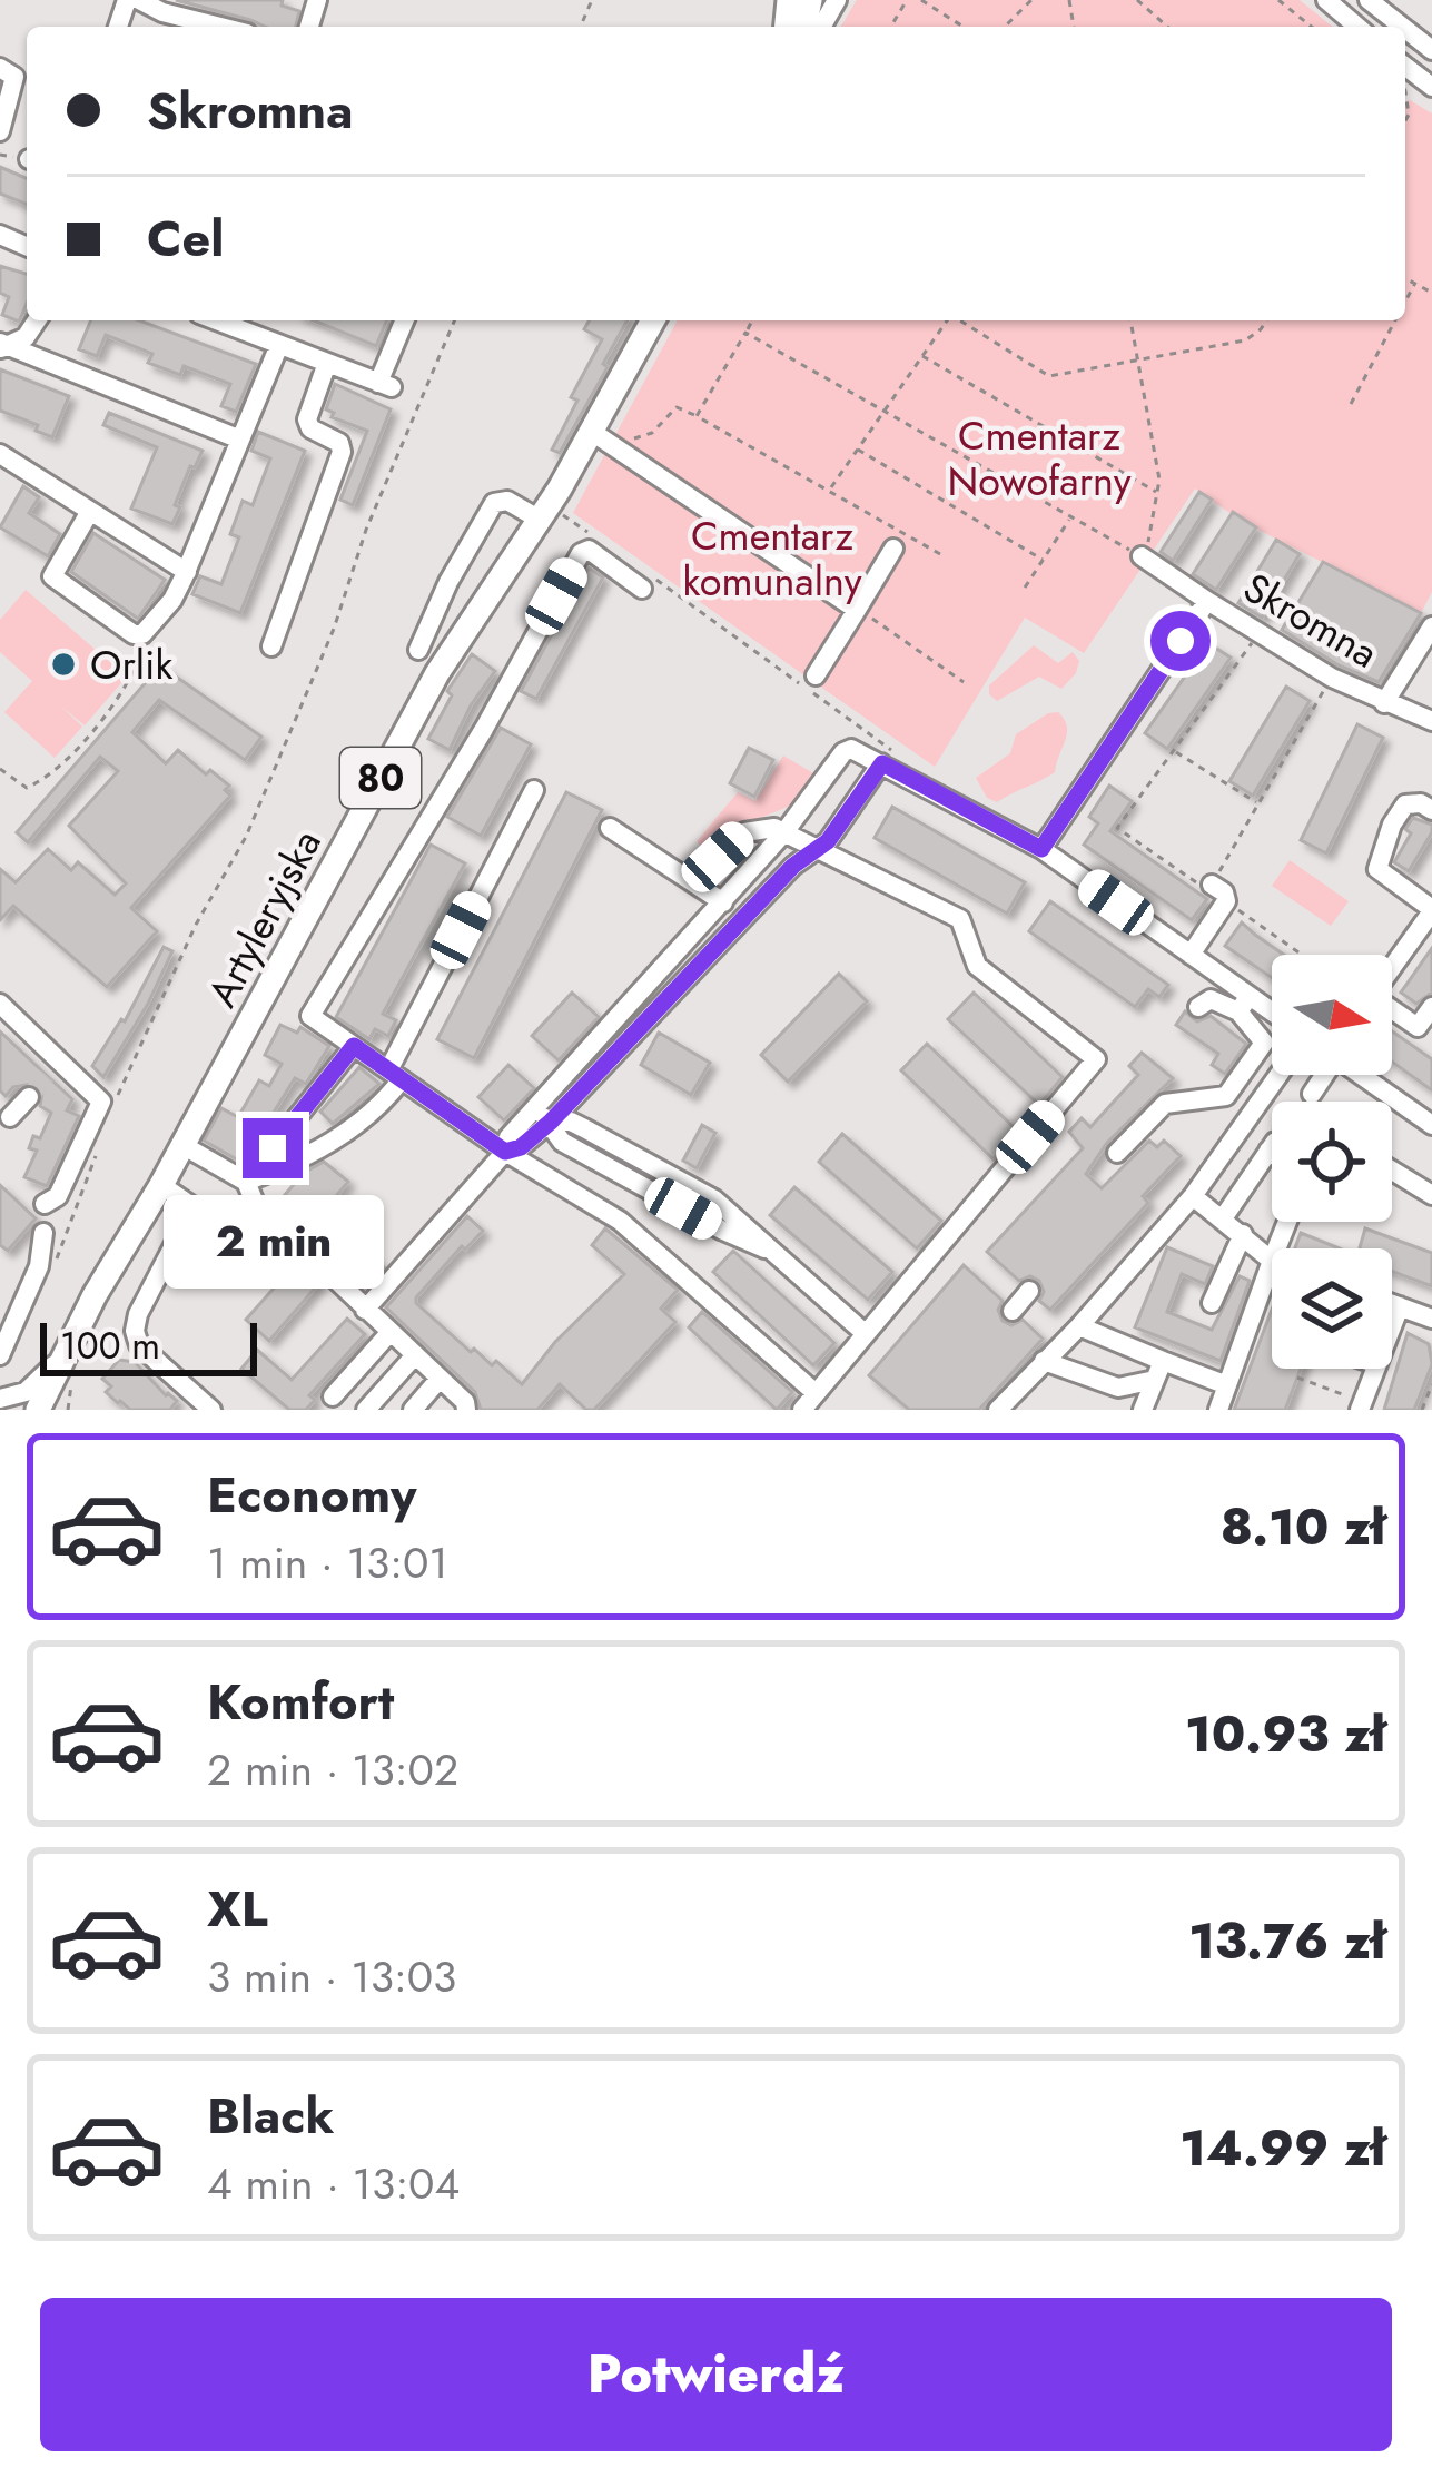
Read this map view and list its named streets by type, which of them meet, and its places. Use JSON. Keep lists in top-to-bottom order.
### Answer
{
  "streets": {
    "main road": ["80", "Artyleryjska"],
    "street": ["Skromna"]
  },
  "parks": ["Cmentarz Nowofarny", "Cmentarz komunalny"],
  "places": ["Orlik"],
  "scale_bar": "100 m",
  "north": "right",
  "page": {
    "banner": ["Skromna", "Cel"],
    "bubble": "2 min",
    "scale": "100 m",
    "list": [
      {
        "name": "Economy",
        "note": "1 min · 13:01",
        "value": "8.10 zł"
      },
      {
        "name": "Komfort",
        "note": "2 min · 13:02",
        "value": "10.93 zł"
      },
      {
        "name": "XL",
        "note": "3 min · 13:03",
        "value": "13.76 zł"
      },
      {
        "name": "Black",
        "note": "4 min · 13:04",
        "value": "14.99 zł"
      }
    ],
    "buttons": "Potwierdź"
  }
}
